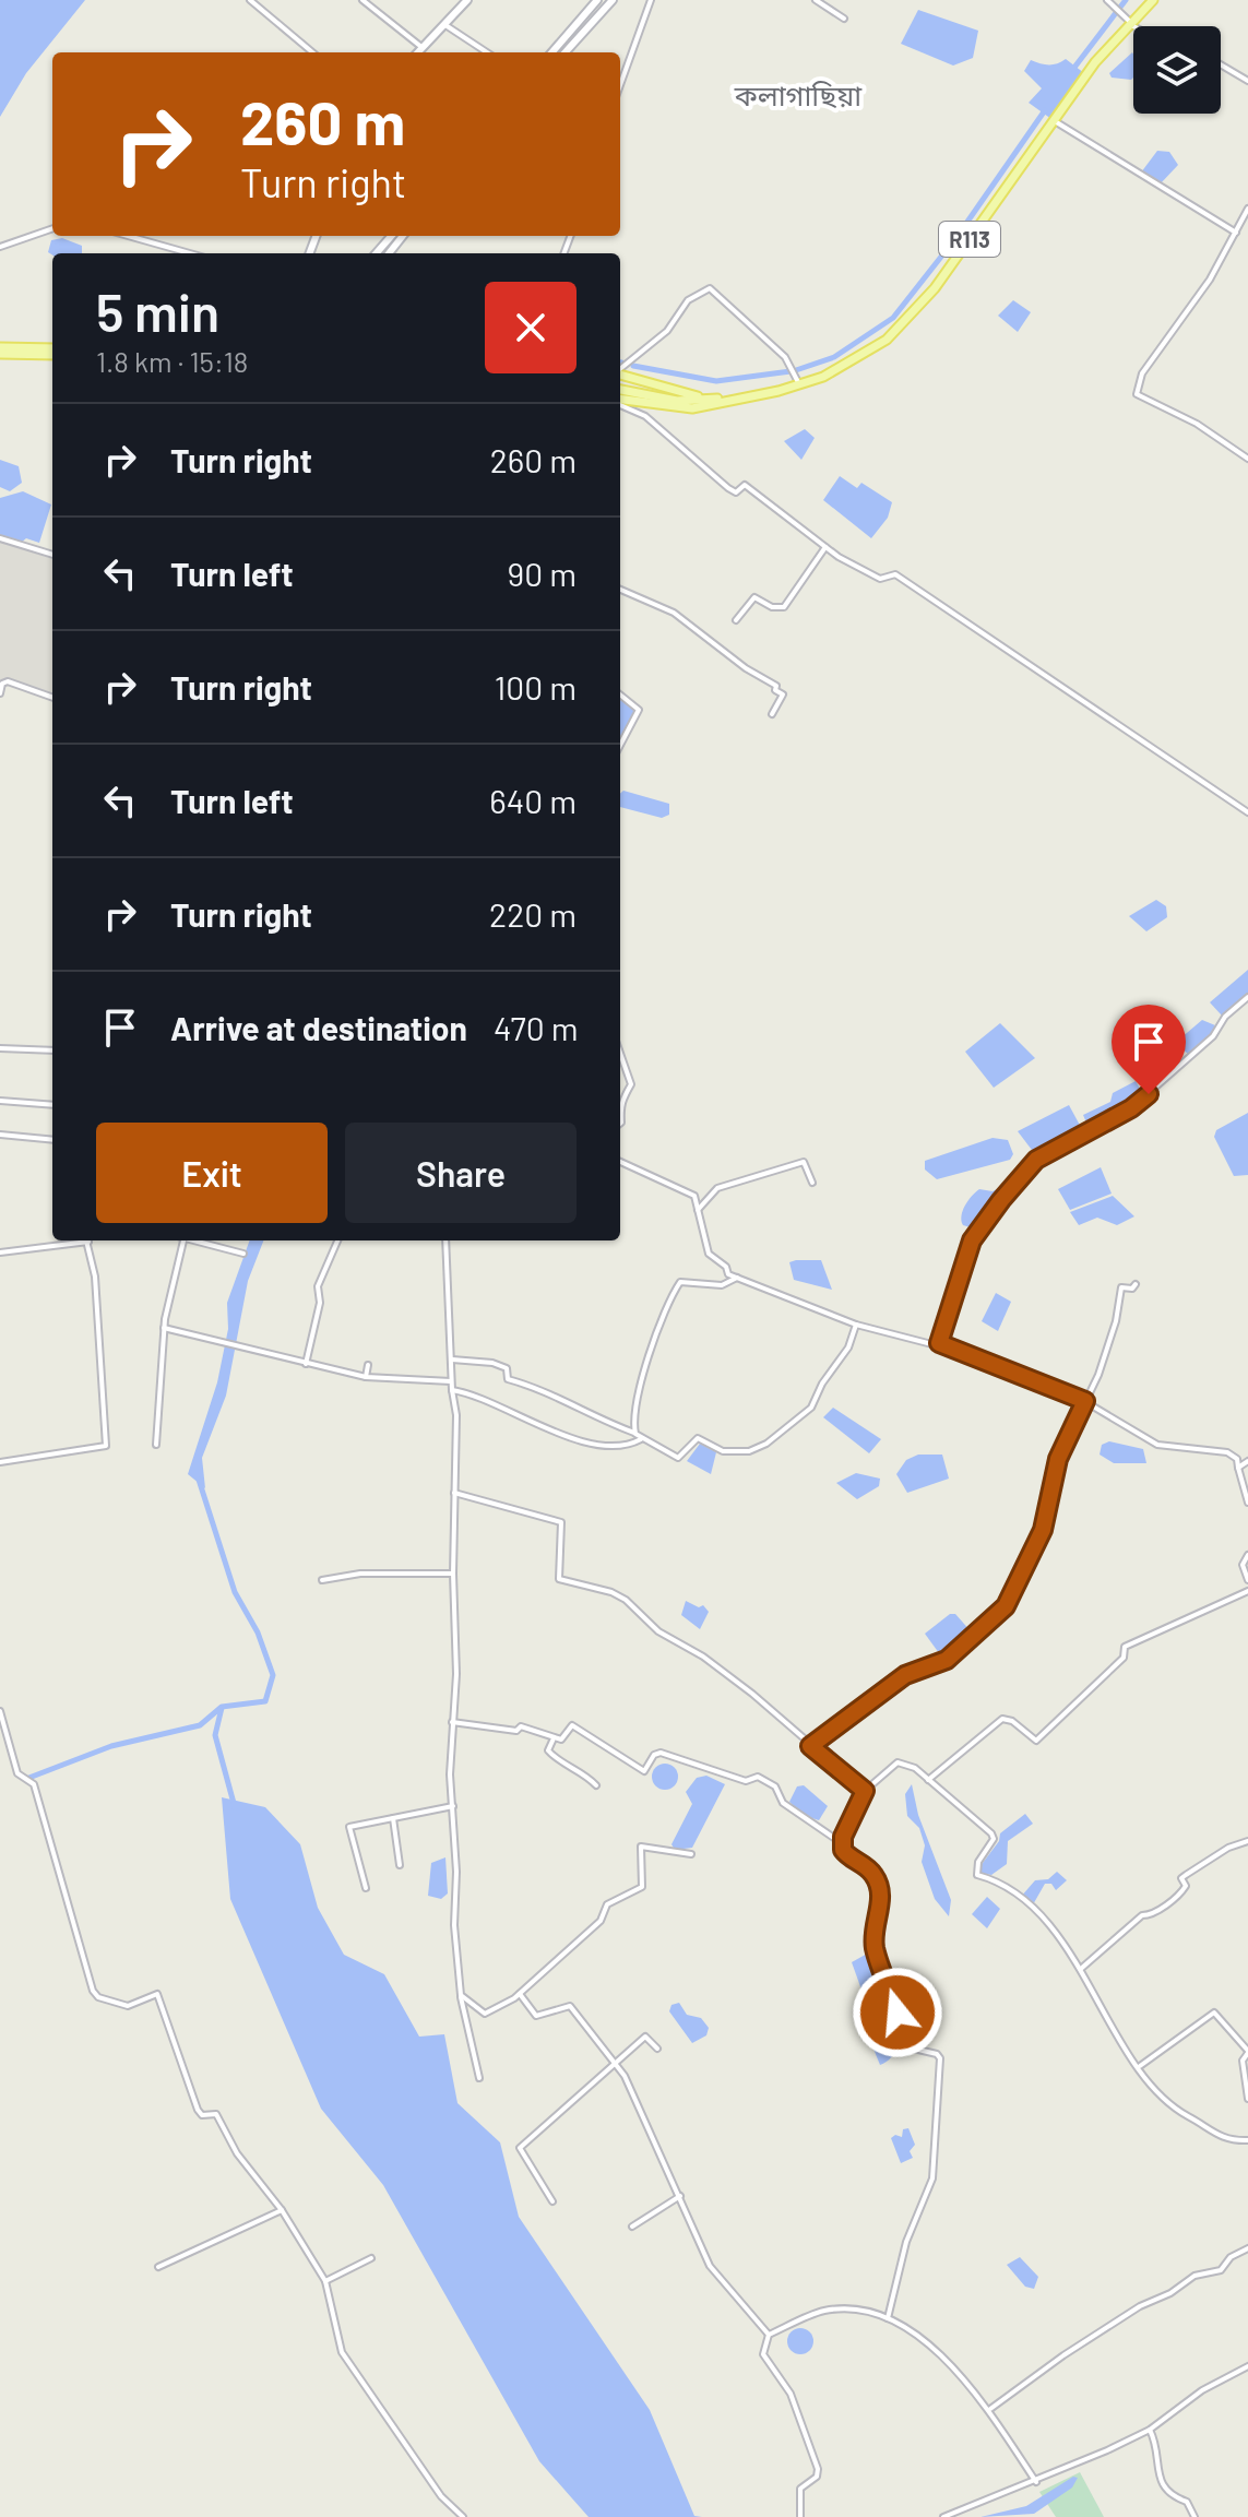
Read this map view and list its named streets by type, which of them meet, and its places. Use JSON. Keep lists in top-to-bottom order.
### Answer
{
  "streets": {
    "main road": ["R113"]
  },
  "districts": ["কলাগাছিয়া"],
  "page": {
    "turn": ["260 m", "Turn right"],
    "heading": ["5 min", "1.8 km · 15:18"],
    "list": [
      {
        "name": "Turn right",
        "value": "260 m"
      },
      {
        "name": "Turn left",
        "value": "90 m"
      },
      {
        "name": "Turn right",
        "value": "100 m"
      },
      {
        "name": "Turn left",
        "value": "640 m"
      },
      {
        "name": "Turn right",
        "value": "220 m"
      },
      {
        "name": "Arrive at destination",
        "value": "470 m"
      }
    ],
    "buttons": ["Exit", "Share"]
  }
}
